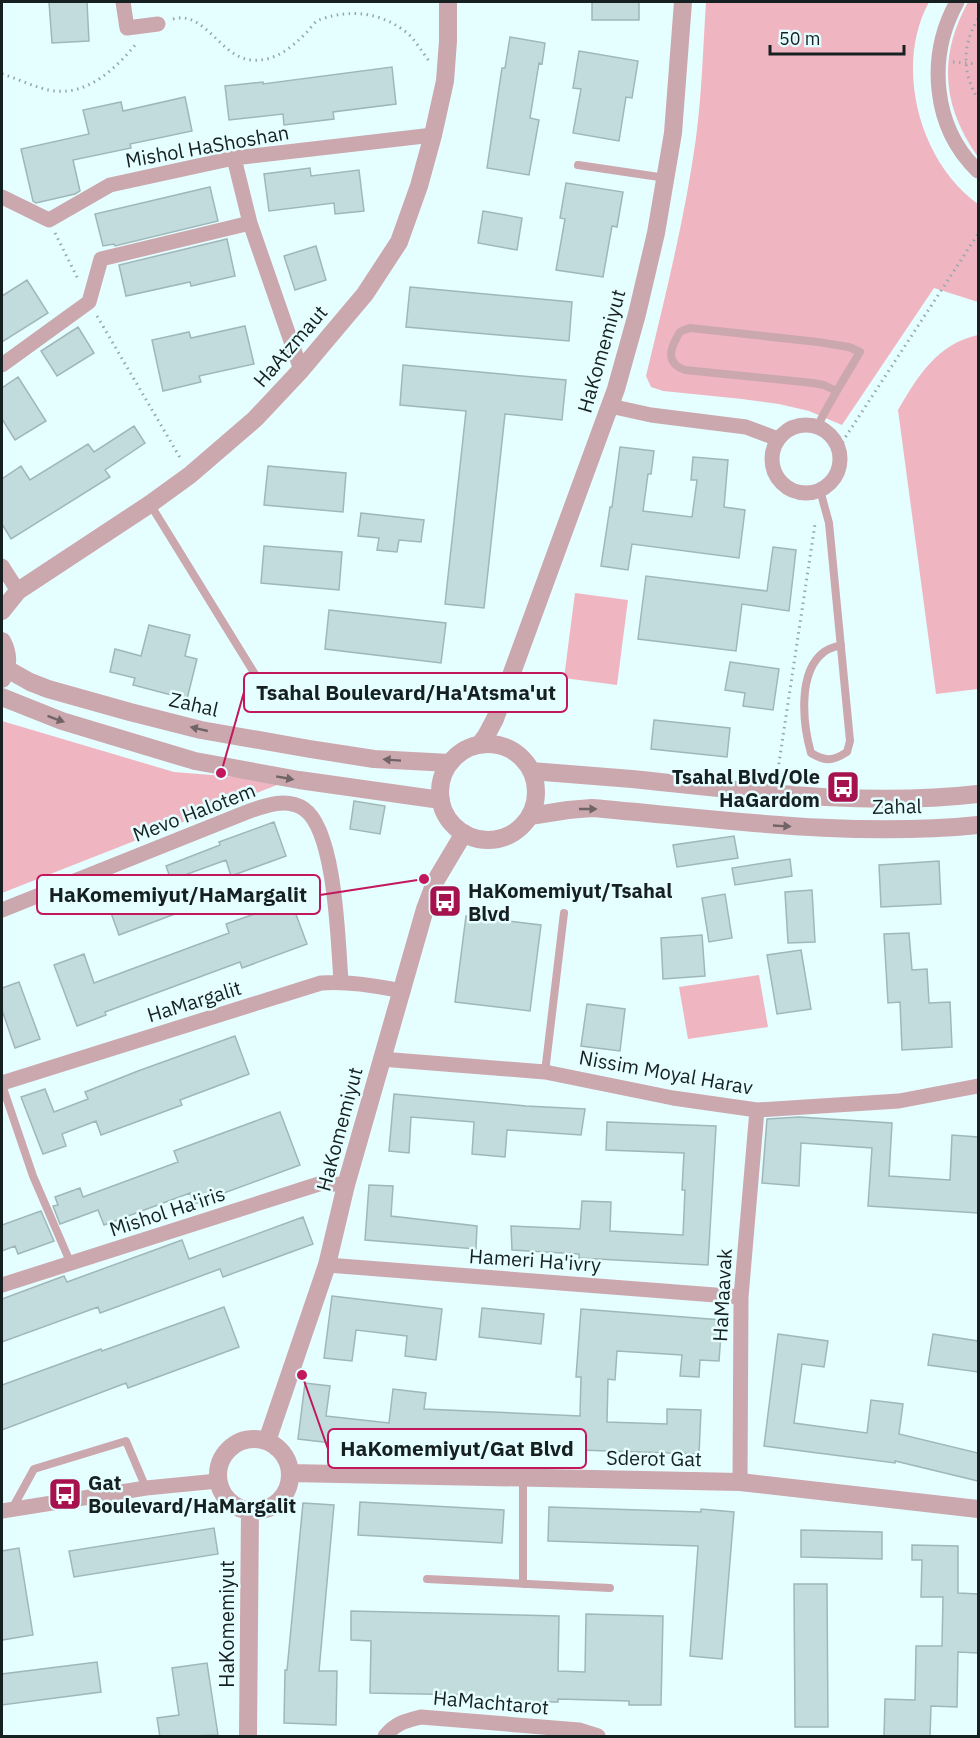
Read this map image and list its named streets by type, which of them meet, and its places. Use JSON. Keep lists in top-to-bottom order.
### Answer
{
  "streets": {
    "street": [
      "Mishol HaShoshan",
      "HaAtzmaut",
      "HaKomemiyut",
      "Zahal",
      "Mevo Halotem",
      "HaMargalit",
      "Nissim Moyal Harav",
      "Mishol Ha'iris",
      "Hameri Ha'ivry",
      "HaMaavak",
      "Sderot Gat",
      "HaMachtarot"
    ]
  },
  "crossings": [
    ["Mishol HaShoshan", "HaAtzmaut"],
    ["HaKomemiyut", "Zahal"],
    ["HaKomemiyut", "HaMargalit"],
    ["HaKomemiyut", "Nissim Moyal Harav"],
    ["HaKomemiyut", "Mishol Ha'iris"],
    ["HaKomemiyut", "Hameri Ha'ivry"],
    ["HaKomemiyut", "Sderot Gat"],
    ["Mevo Halotem", "HaMargalit"],
    ["Nissim Moyal Harav", "HaMaavak"],
    ["Hameri Ha'ivry", "HaMaavak"],
    ["HaMaavak", "Sderot Gat"]
  ],
  "places": {
    "other": ["Tsahal Boulevard/Ha'Atsma'ut", "HaKomemiyut/HaMargalit", "HaKomemiyut/Gat Blvd"],
    "bus stop": ["Tsahal Blvd/Ole HaGardom", "HaKomemiyut/Tsahal Blvd", "Gat Boulevard/HaMargalit"]
  },
  "scale_bar": "50 m"
}
